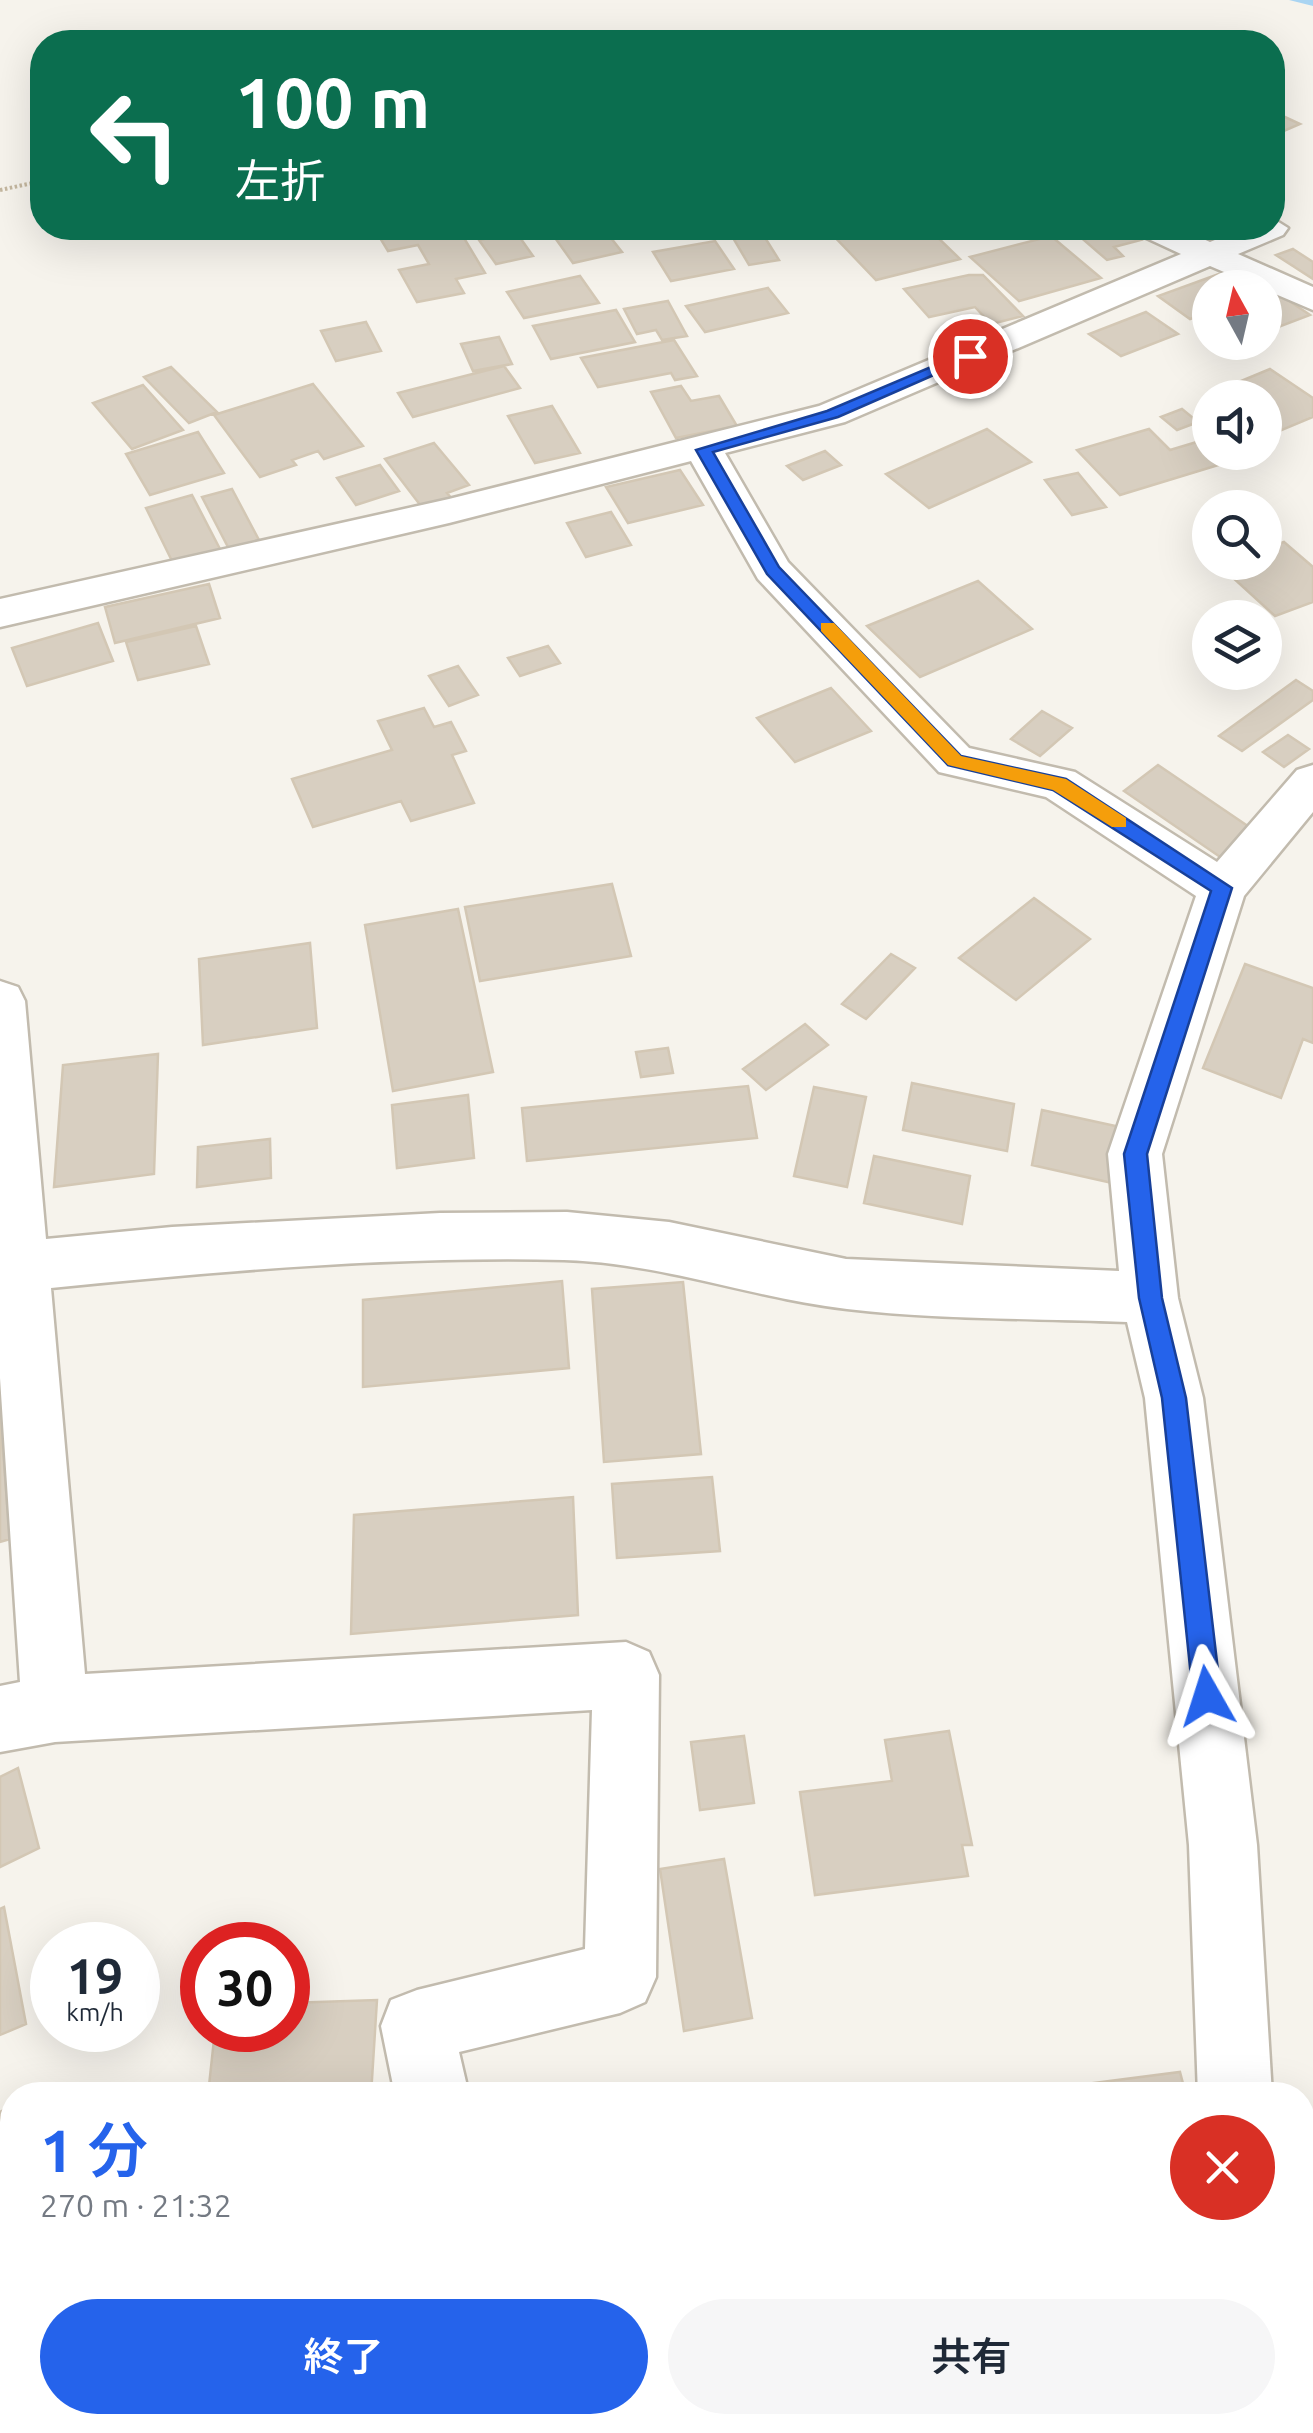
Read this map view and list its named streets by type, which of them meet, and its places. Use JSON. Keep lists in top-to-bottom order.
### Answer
{
  "north": "top",
  "page": {
    "turn": ["100 m", "左折"],
    "speed": "19 km/h",
    "limit": "30",
    "heading": ["1 分", "270 m · 21:32"],
    "buttons": ["終了", "共有"]
  }
}
